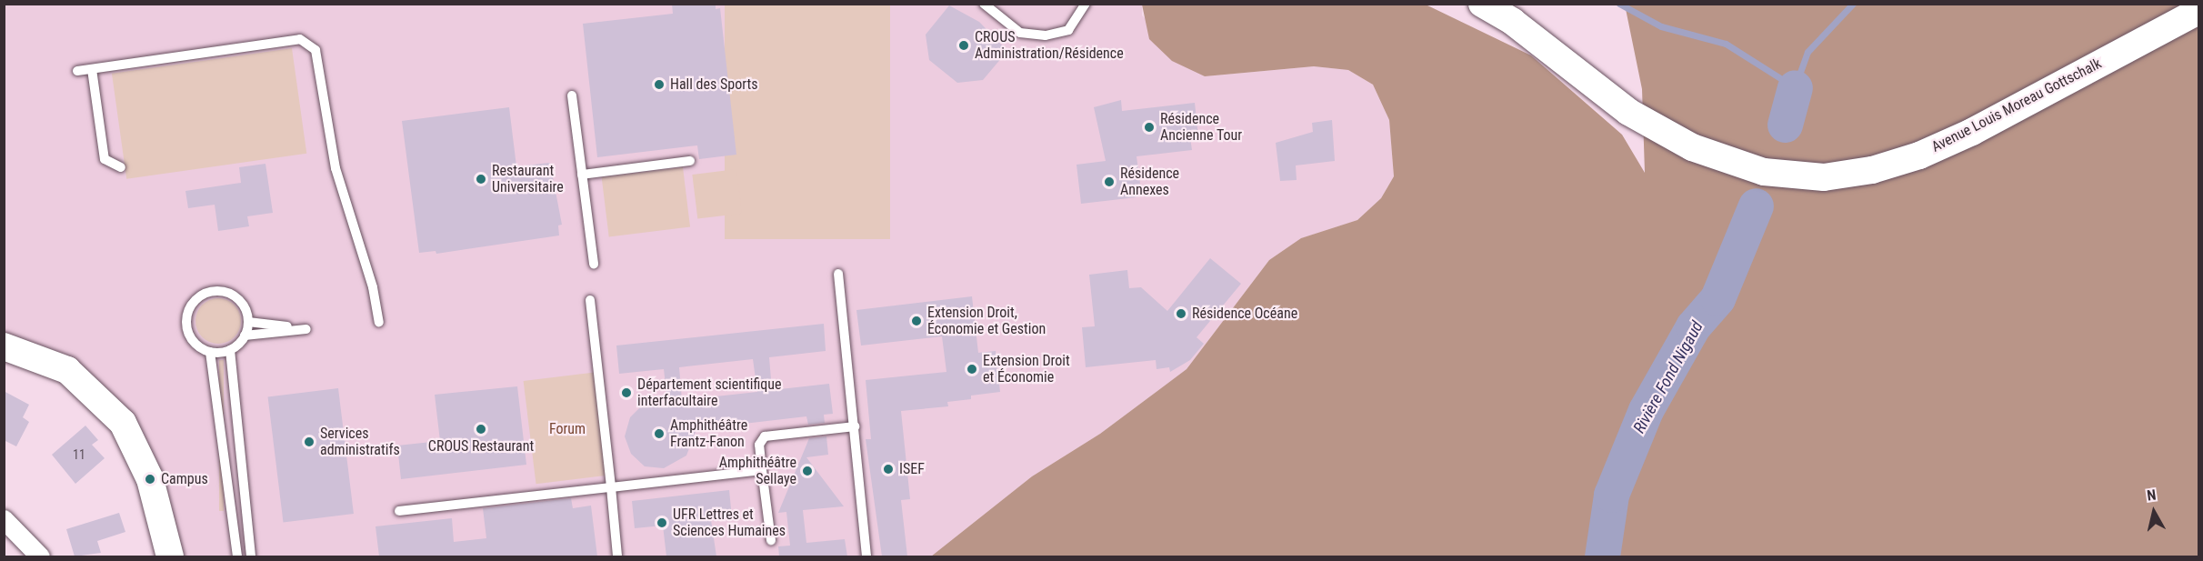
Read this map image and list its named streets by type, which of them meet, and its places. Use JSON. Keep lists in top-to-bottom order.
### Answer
{
  "streets": {
    "main road": ["Avenue Louis Moreau Gottschalk"]
  },
  "water": ["Rivière Fond Nigaud"],
  "parks": ["Forum"],
  "places": [
    "CROUS Administration/Résidence",
    "Hall des Sports",
    "Résidence Ancienne Tour",
    "Restaurant Universitaire",
    "Résidence Annexes",
    "Résidence Océane",
    "Extension Droit, Économie et Gestion",
    "Extension Droit et Économie",
    "Département scientifique interfacultaire",
    "CROUS Restaurant",
    "Amphithéâtre Frantz-Fanon",
    "Services administratifs",
    "ISEF",
    "Amphithéâtre Sellaye",
    "Campus",
    "UFR Lettres et Sciences Humaines"
  ],
  "house_numbers": ["11"],
  "north": "top"
}
